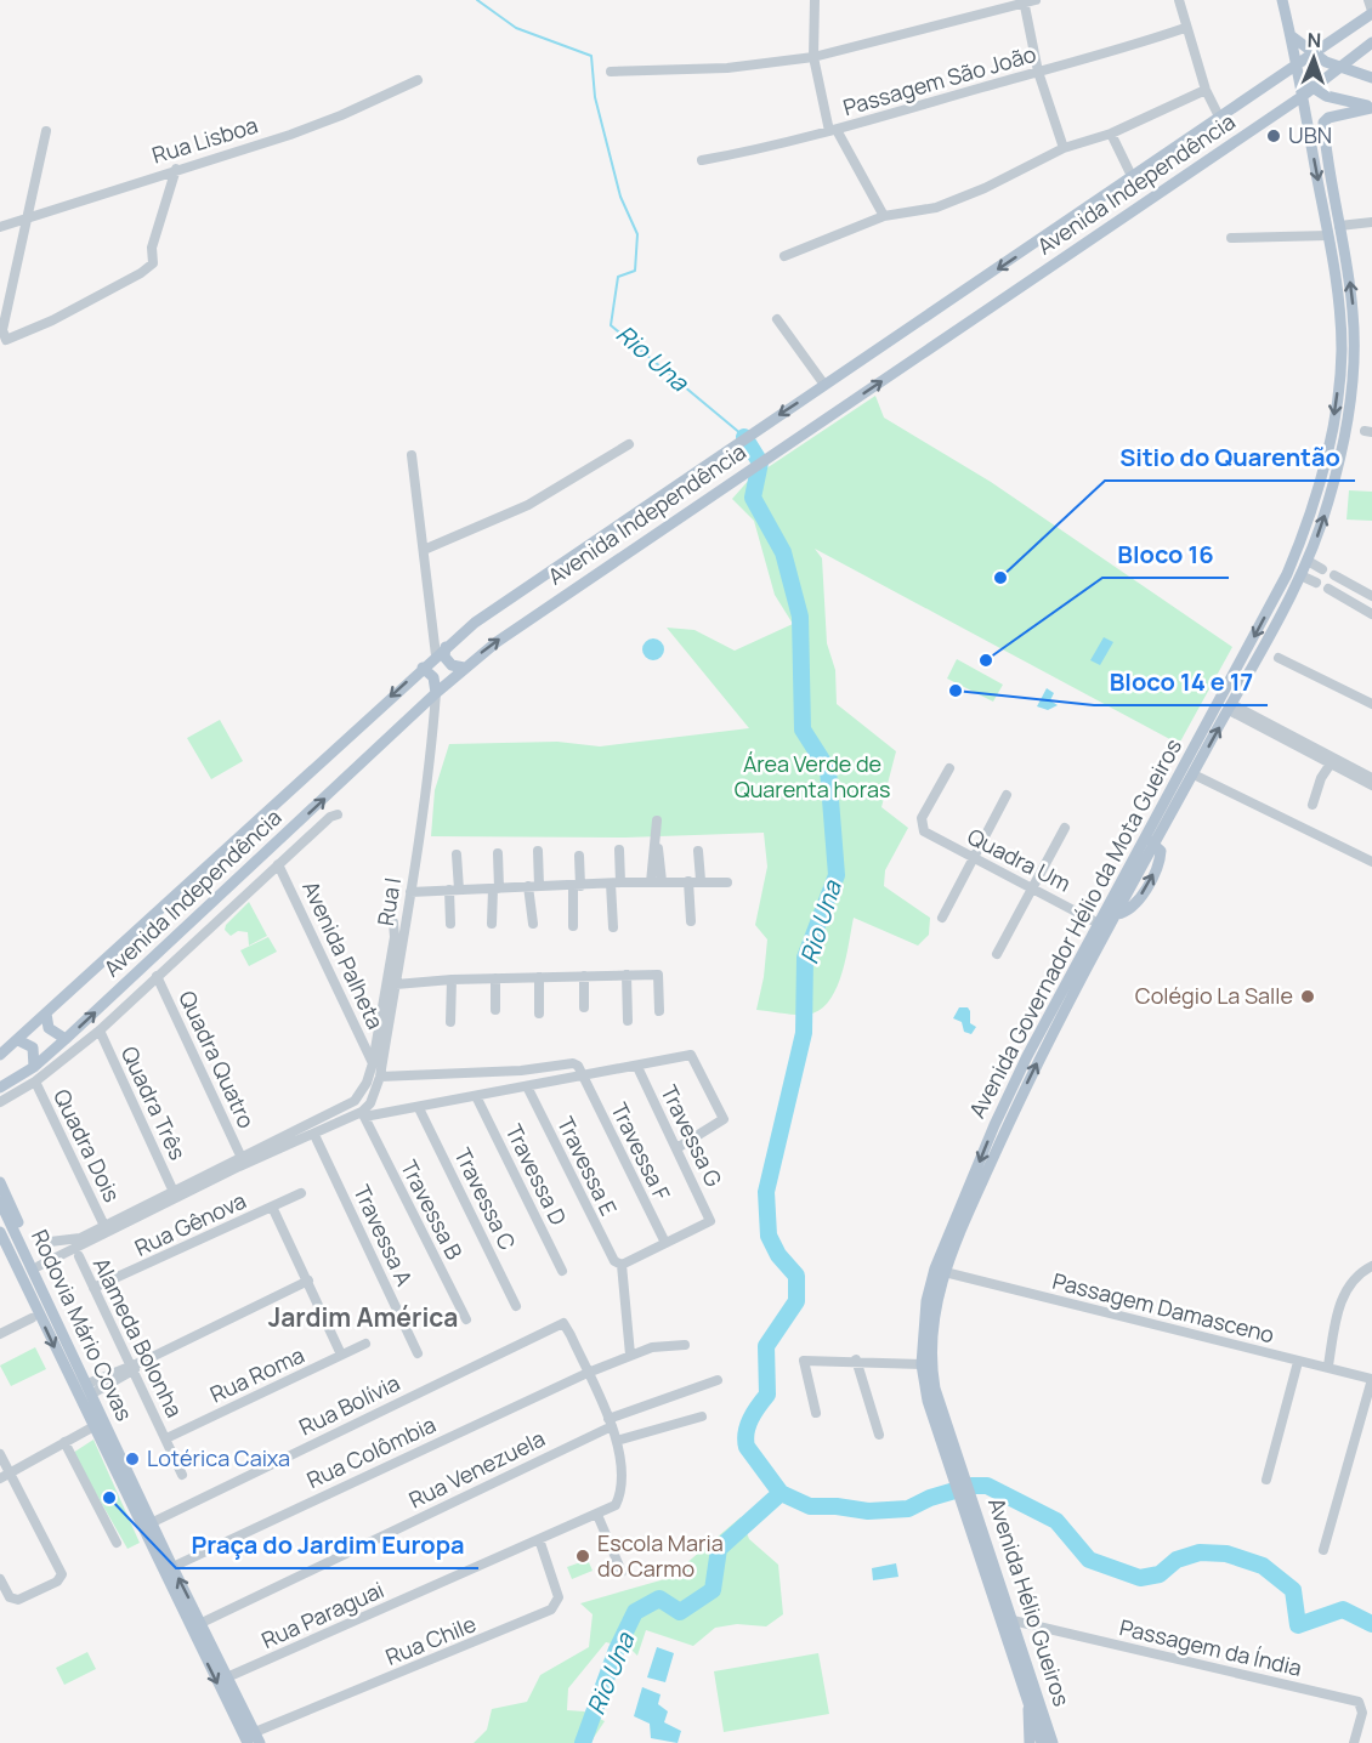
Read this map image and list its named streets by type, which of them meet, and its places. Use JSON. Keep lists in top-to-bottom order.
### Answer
{
  "streets": {
    "main road": [
      "Avenida Independência",
      "Avenida Governador Hélio da Mota Gueiros",
      "Rodovia Mário Covas",
      "Avenida Hélio Gueiros"
    ],
    "street": [
      "Passagem São João",
      "Rua Lisboa",
      "Quadra Um",
      "Rua I",
      "Avenida Palheta",
      "Quadra Quatro",
      "Quadra Três",
      "Travessa G",
      "Quadra Dois",
      "Travessa F",
      "Travessa E",
      "Travessa D",
      "Travessa C",
      "Travessa B",
      "Rua Gênova",
      "Travessa A",
      "Passagem Damasceno",
      "Alameda Bolonha",
      "Rua Roma",
      "Rua Bolívia",
      "Rua Colômbia",
      "Rua Venezuela",
      "Rua Paraguai",
      "Rua Chile",
      "Passagem da Índia"
    ]
  },
  "crossings": [
    ["Avenida Independência", "Rua I"],
    ["Avenida Independência", "Avenida Governador Hélio da Mota Gueiros"],
    ["Quadra Um", "Avenida Governador Hélio da Mota Gueiros"],
    ["Rua I", "Travessa B"],
    ["Avenida Governador Hélio da Mota Gueiros", "Passagem Damasceno"],
    ["Avenida Governador Hélio da Mota Gueiros", "Avenida Hélio Gueiros"],
    ["Avenida Palheta", "Quadra Dois"],
    ["Quadra Quatro", "Quadra Dois"],
    ["Quadra Três", "Quadra Dois"],
    ["Travessa G", "Travessa F"],
    ["Rua Gênova", "Alameda Bolonha"],
    ["Rodovia Mário Covas", "Rua Bolívia"],
    ["Rodovia Mário Covas", "Rua Colômbia"],
    ["Rodovia Mário Covas", "Rua Venezuela"],
    ["Rodovia Mário Covas", "Rua Paraguai"],
    ["Rodovia Mário Covas", "Rua Chile"],
    ["Alameda Bolonha", "Rua Roma"],
    ["Rua Bolívia", "Rua Colômbia"],
    ["Avenida Hélio Gueiros", "Passagem da Índia"],
    ["Rua Paraguai", "Rua Chile"]
  ],
  "districts": ["Jardim América"],
  "water": ["Rio Una"],
  "parks": ["Área Verde de Quarenta horas"],
  "places": [
    "UBN",
    "Sitio do Quarentão",
    "Bloco 16",
    "Bloco 14 e 17",
    "Colégio La Salle",
    "Lotérica Caixa",
    "Praça do Jardim Europa",
    "Escola Maria do Carmo"
  ],
  "north": "top"
}
